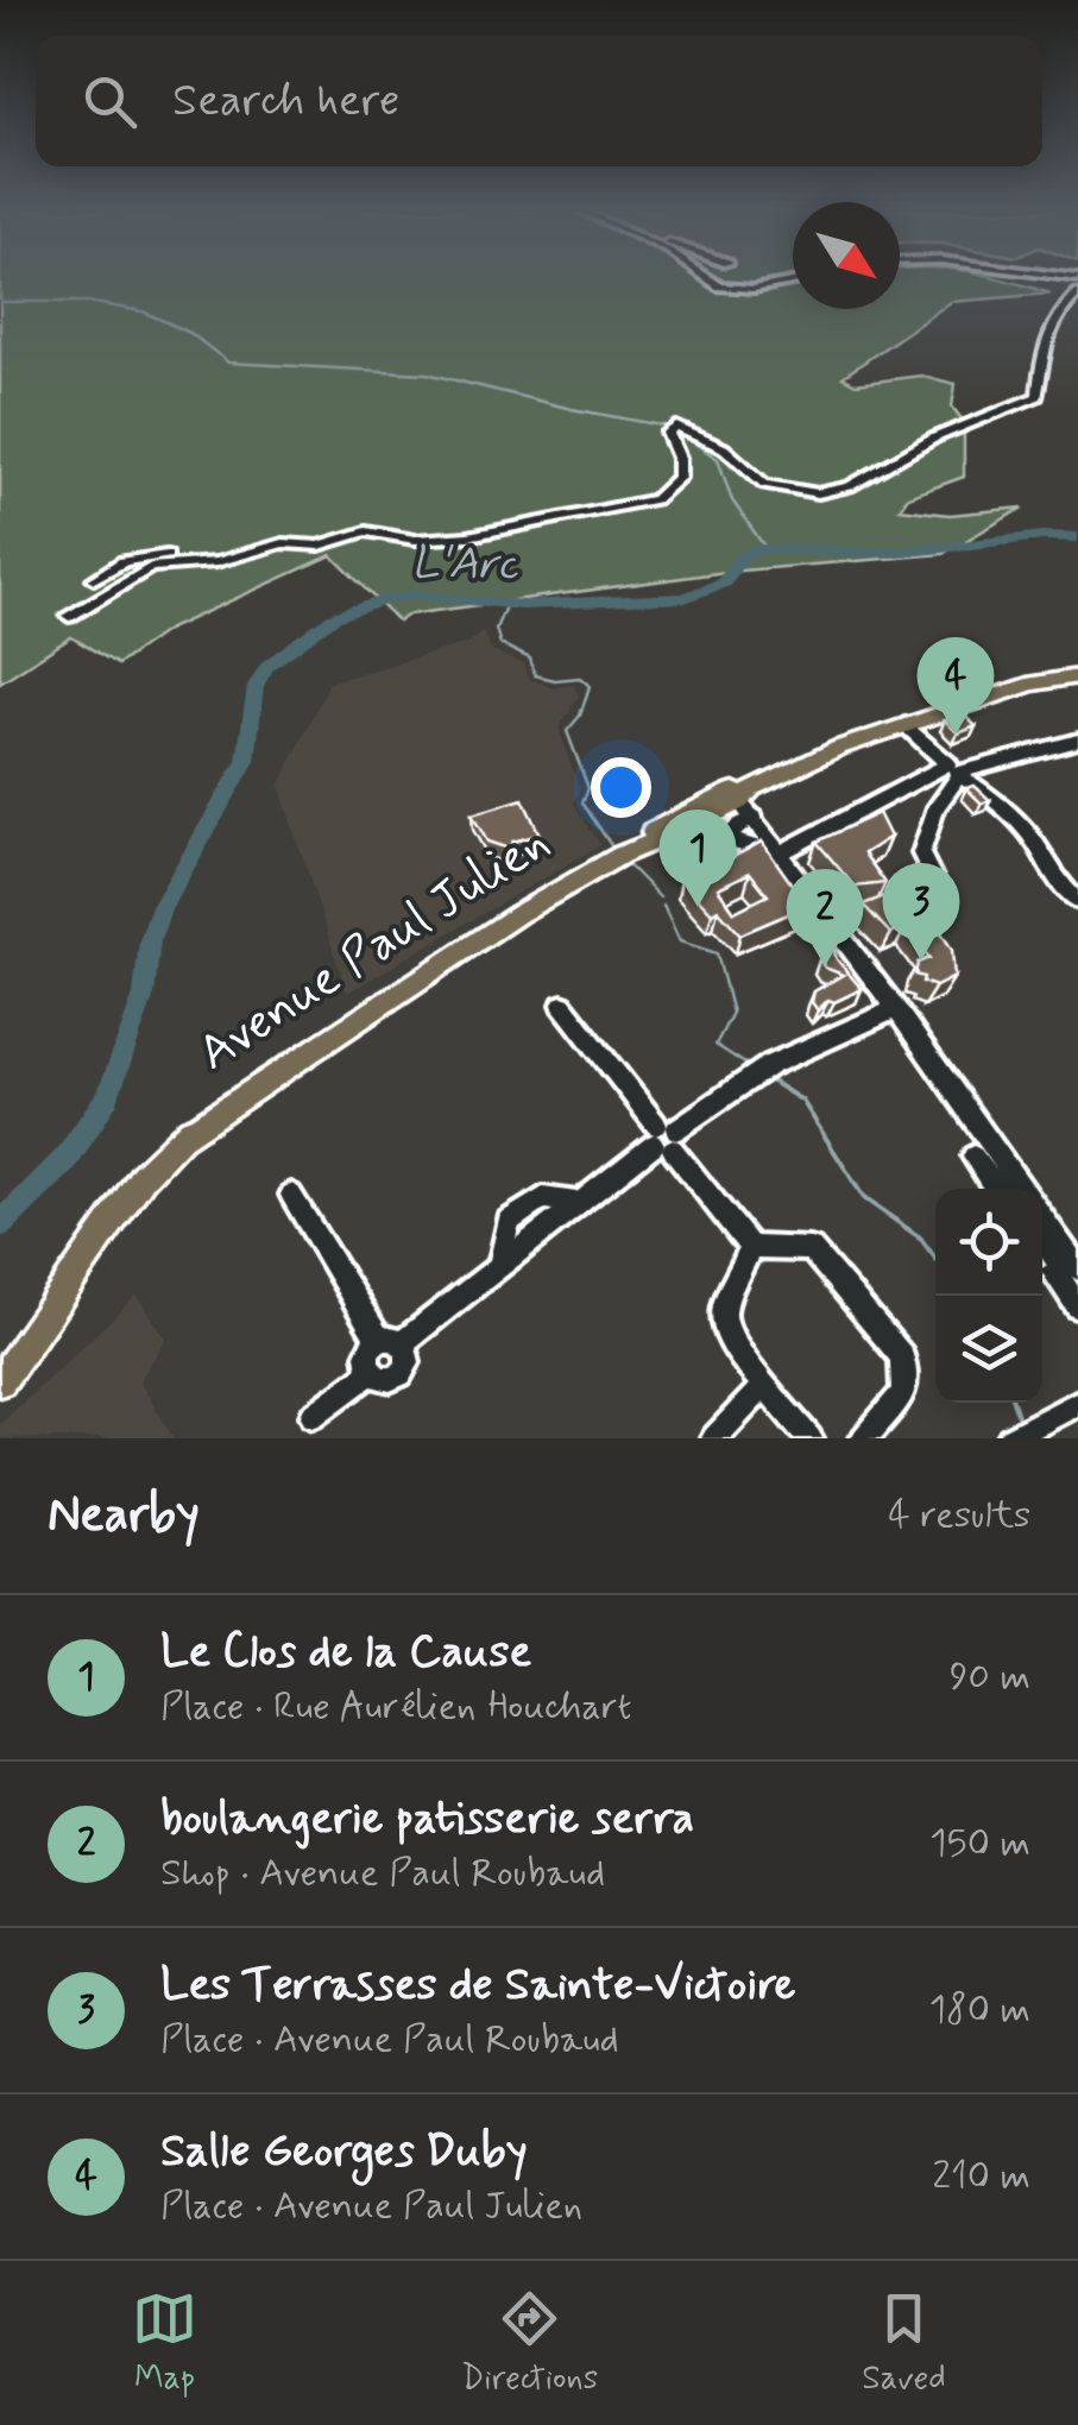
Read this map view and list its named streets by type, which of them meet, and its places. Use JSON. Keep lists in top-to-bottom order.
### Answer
{
  "streets": {
    "main road": ["Avenue Paul Julien"]
  },
  "water": ["L'Arc"],
  "north": "bottom right",
  "page": {
    "search": "Search here",
    "pins": [
      "4",
      "1",
      "3",
      "2"
    ],
    "heading": ["Nearby", "4 results"],
    "list": [
      {
        "mark": "1",
        "name": "Le Clos de la Cause",
        "note": "Place · Rue Aurélien Houchart",
        "value": "90 m"
      },
      {
        "mark": "2",
        "name": "boulangerie patisserie serra",
        "note": "Shop · Avenue Paul Roubaud",
        "value": "150 m"
      },
      {
        "mark": "3",
        "name": "Les Terrasses de Sainte-Victoire",
        "note": "Place · Avenue Paul Roubaud",
        "value": "180 m"
      },
      {
        "mark": "4",
        "name": "Salle Georges Duby",
        "note": "Place · Avenue Paul Julien",
        "value": "210 m"
      }
    ],
    "nav": ["Map", "Directions", "Saved"]
  }
}
